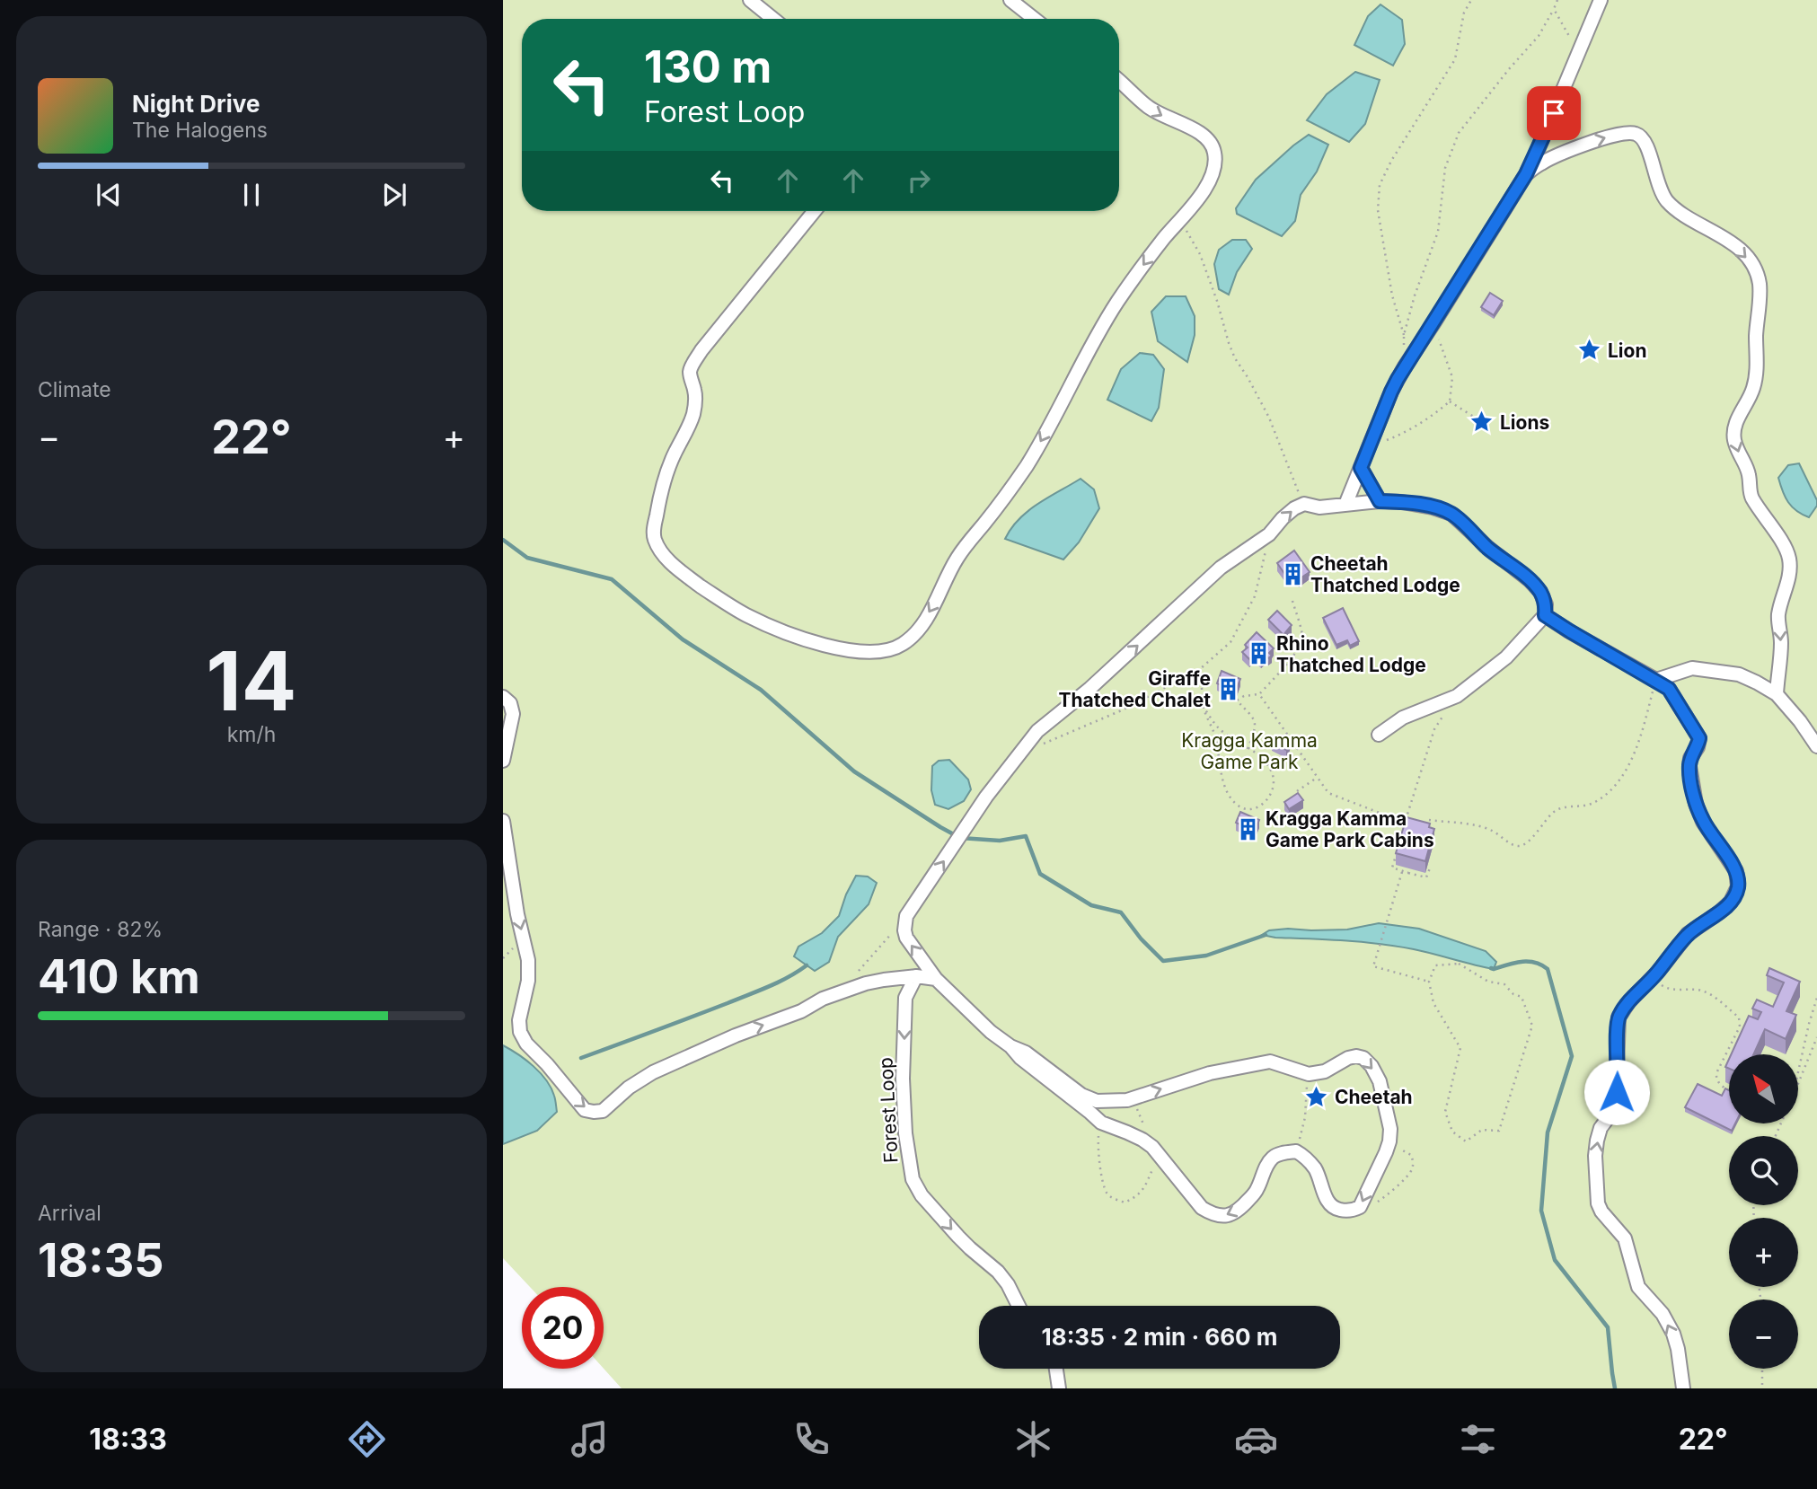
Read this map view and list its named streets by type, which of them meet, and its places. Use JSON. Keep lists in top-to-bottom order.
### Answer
{
  "streets": {
    "lane": ["Forest Loop"]
  },
  "one_way": ["Forest Loop"],
  "parks": ["Kragga Kamma Game Park"],
  "places": {
    "place": ["Lion", "Lions", "Cheetah"],
    "building": [
      "Cheetah Thatched Lodge",
      "Rhino Thatched Lodge",
      "Giraffe Thatched Chalet",
      "Kragga Kamma Game Park Cabins"
    ]
  },
  "north": "top left",
  "page": {
    "turn": ["130 m", "Forest Loop"],
    "song": ["Night Drive", "The Halogens"],
    "tile": [
      "Climate",
      ["14", "km/h"],
      ["Range · 82%", "410 km"],
      ["Arrival", "18:35"]
    ],
    "heat": ["−", "22°", "+"],
    "map_buttons": ["+", "−"],
    "limit": "20",
    "trip": "18:35 · 2 min · 660 m",
    "tabs": ["18:33", "22°"]
  }
}
